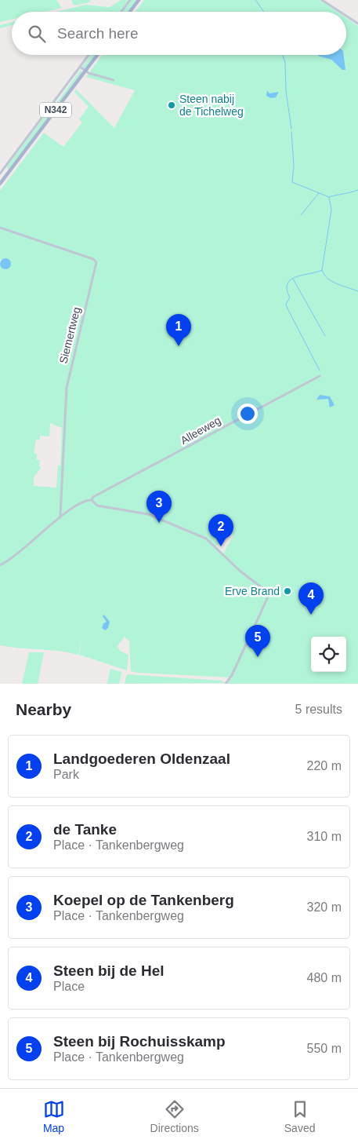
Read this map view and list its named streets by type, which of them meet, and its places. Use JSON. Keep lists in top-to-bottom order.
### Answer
{
  "streets": {
    "main road": ["N342"],
    "street": ["Siemertweg", "Alleeweg"]
  },
  "crossings": [
    ["Siemertweg", "Alleeweg"]
  ],
  "places": ["Steen nabij de Tichelweg", "Erve Brand"],
  "page": {
    "search": "Search here",
    "pins": [
      "1",
      "3",
      "2",
      "4",
      "5"
    ],
    "heading": ["Nearby", "5 results"],
    "list": [
      {
        "mark": "1",
        "name": "Landgoederen Oldenzaal",
        "note": "Park",
        "value": "220 m"
      },
      {
        "mark": "2",
        "name": "de Tanke",
        "note": "Place · Tankenbergweg",
        "value": "310 m"
      },
      {
        "mark": "3",
        "name": "Koepel op de Tankenberg",
        "note": "Place · Tankenbergweg",
        "value": "320 m"
      },
      {
        "mark": "4",
        "name": "Steen bij de Hel",
        "note": "Place",
        "value": "480 m"
      },
      {
        "mark": "5",
        "name": "Steen bij Rochuisskamp",
        "note": "Place · Tankenbergweg",
        "value": "550 m"
      }
    ],
    "nav": ["Map", "Directions", "Saved"]
  }
}
